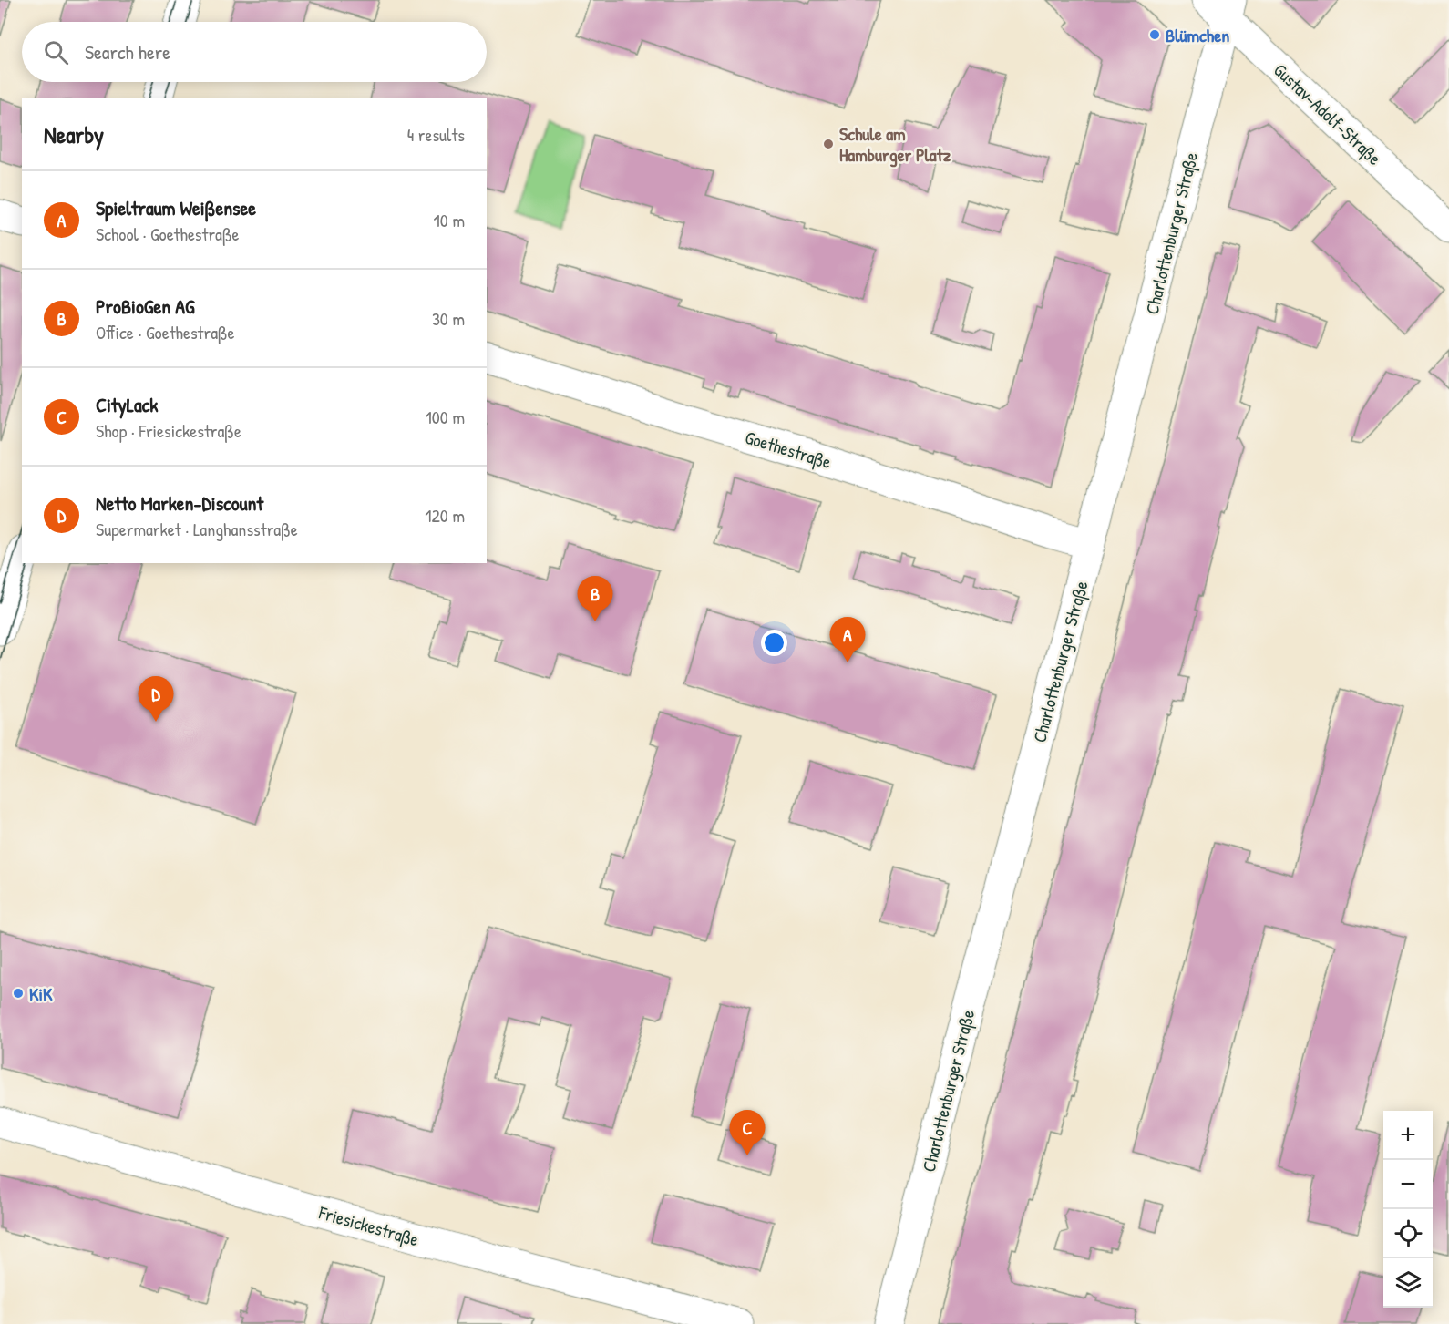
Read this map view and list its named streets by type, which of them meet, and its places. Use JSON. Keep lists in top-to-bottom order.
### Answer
{
  "streets": {
    "street": [
      "Gustav-Adolf-Straße",
      "Charlottenburger Straße",
      "Goethestraße",
      "Friesickestraße"
    ]
  },
  "crossings": [
    ["Gustav-Adolf-Straße", "Charlottenburger Straße"],
    ["Charlottenburger Straße", "Goethestraße"]
  ],
  "places": ["Blümchen", "Schule am Hamburger Platz", "KiK"],
  "page": {
    "search": "Search here",
    "heading": ["Nearby", "4 results"],
    "list": [
      {
        "mark": "A",
        "name": "Spieltraum Weißensee",
        "note": "School · Goethestraße",
        "value": "10 m"
      },
      {
        "mark": "B",
        "name": "ProBioGen AG",
        "note": "Office · Goethestraße",
        "value": "30 m"
      },
      {
        "mark": "C",
        "name": "CityLack",
        "note": "Shop · Friesickestraße",
        "value": "100 m"
      },
      {
        "mark": "D",
        "name": "Netto Marken-Discount",
        "note": "Supermarket · Langhansstraße",
        "value": "120 m"
      }
    ],
    "pins": [
      "B",
      "A",
      "D",
      "C"
    ],
    "map_buttons": ["+", "−"]
  }
}
